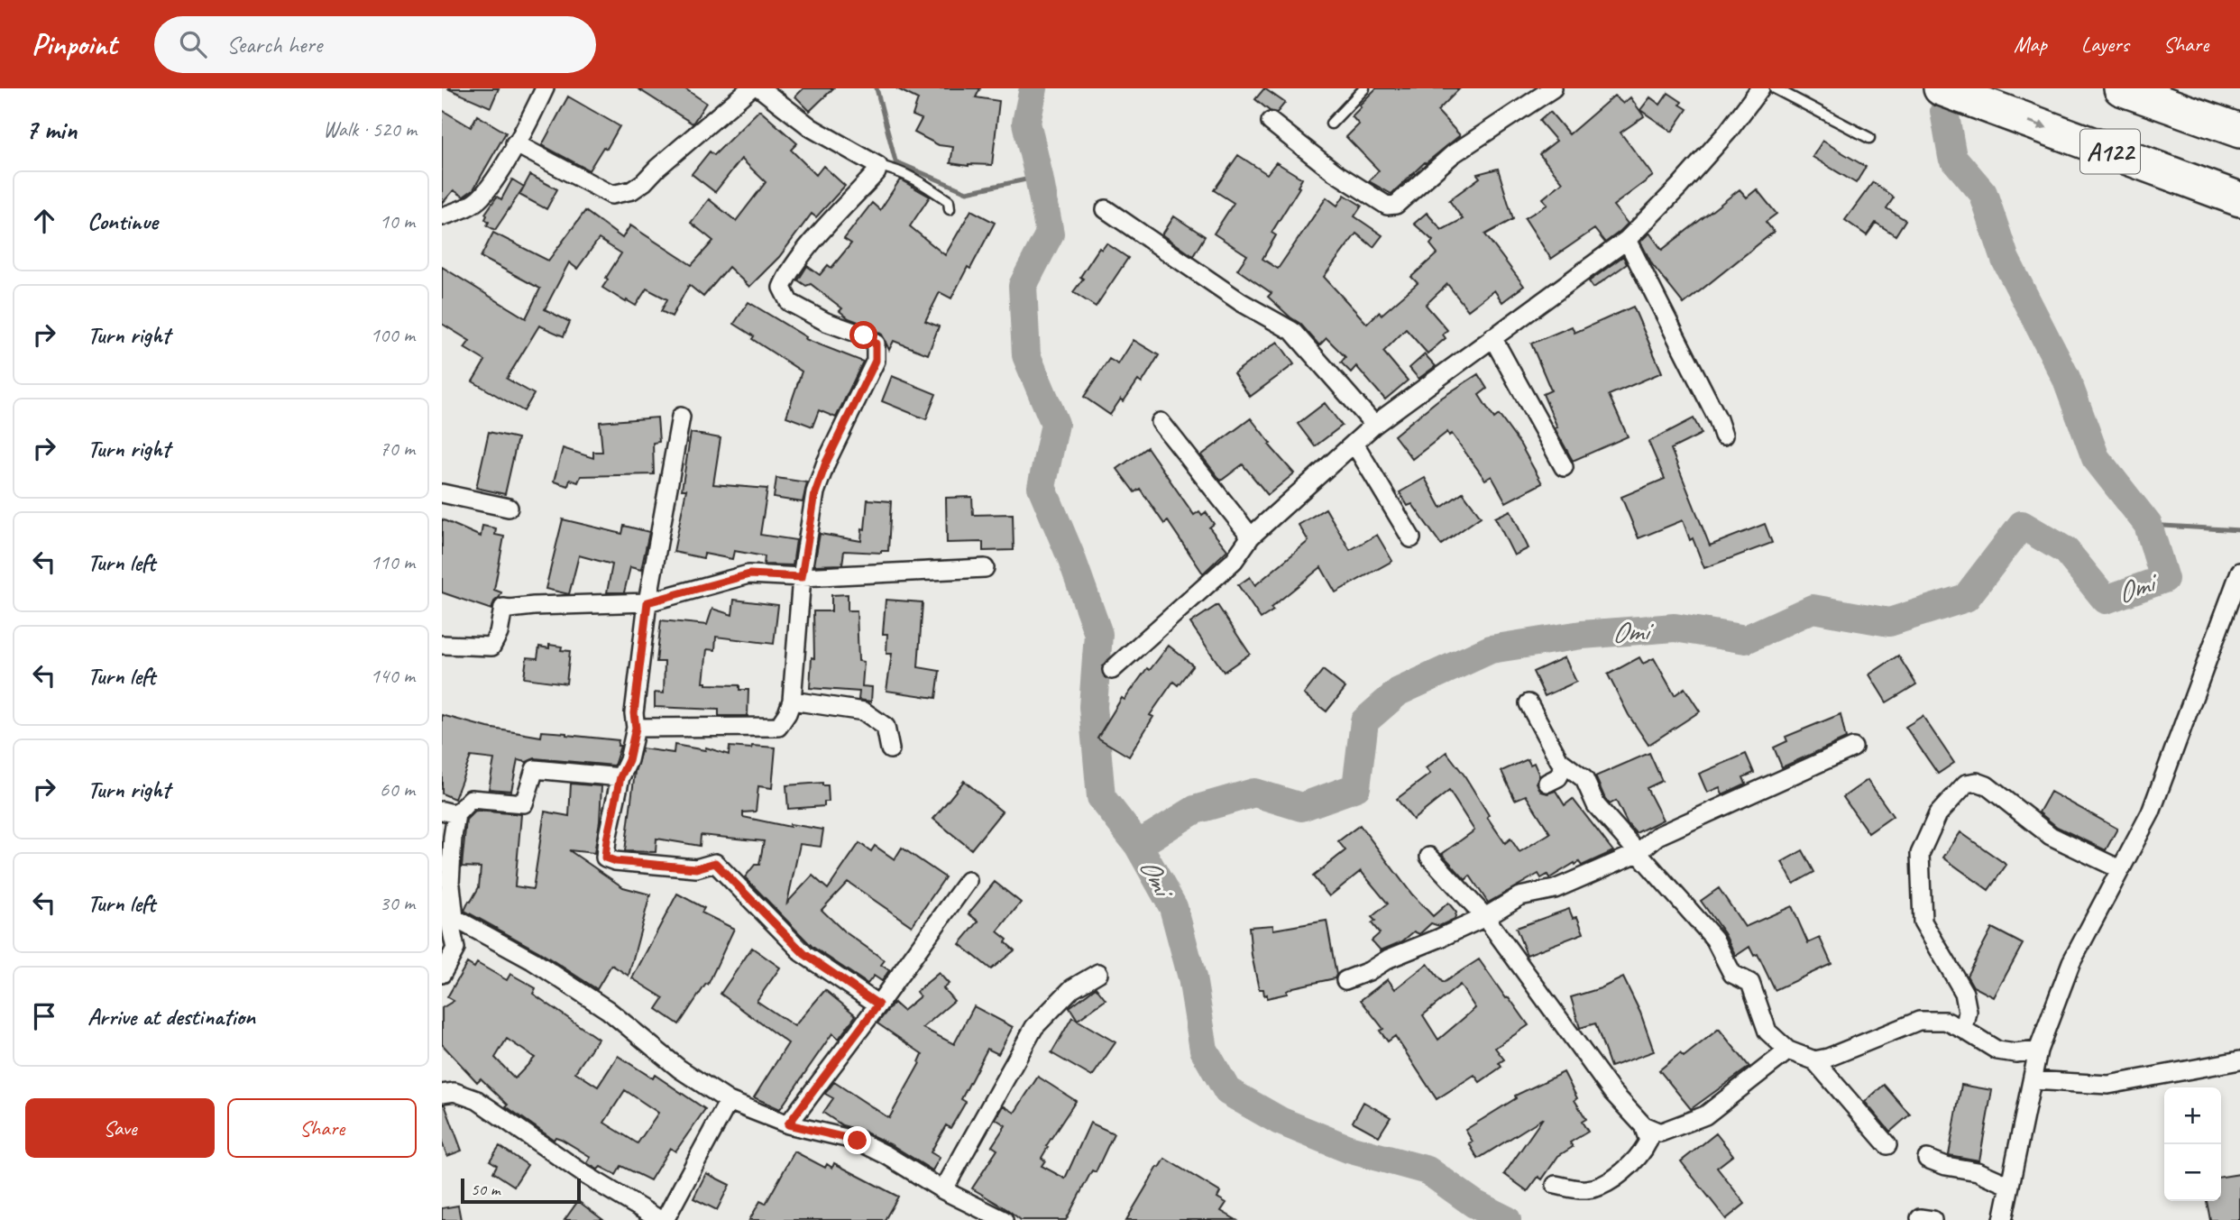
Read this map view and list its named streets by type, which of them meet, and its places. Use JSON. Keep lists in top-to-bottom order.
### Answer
{
  "streets": {
    "highway": ["A122"]
  },
  "water": ["Omi"],
  "scale_bar": "50 m",
  "page": {
    "header": "Pinpoint",
    "search": "Search here",
    "nav": ["Map", "Layers", "Share"],
    "heading": ["7 min", "Walk · 520 m"],
    "list": [
      ["Continue", "10 m"],
      ["Turn right", "100 m"],
      ["Turn right", "70 m"],
      ["Turn left", "110 m"],
      ["Turn left", "140 m"],
      ["Turn right", "60 m"],
      ["Turn left", "30 m"],
      "Arrive at destination"
    ],
    "buttons": ["Save", "Share"],
    "map_buttons": ["+", "−"],
    "scale": "50 m"
  }
}
